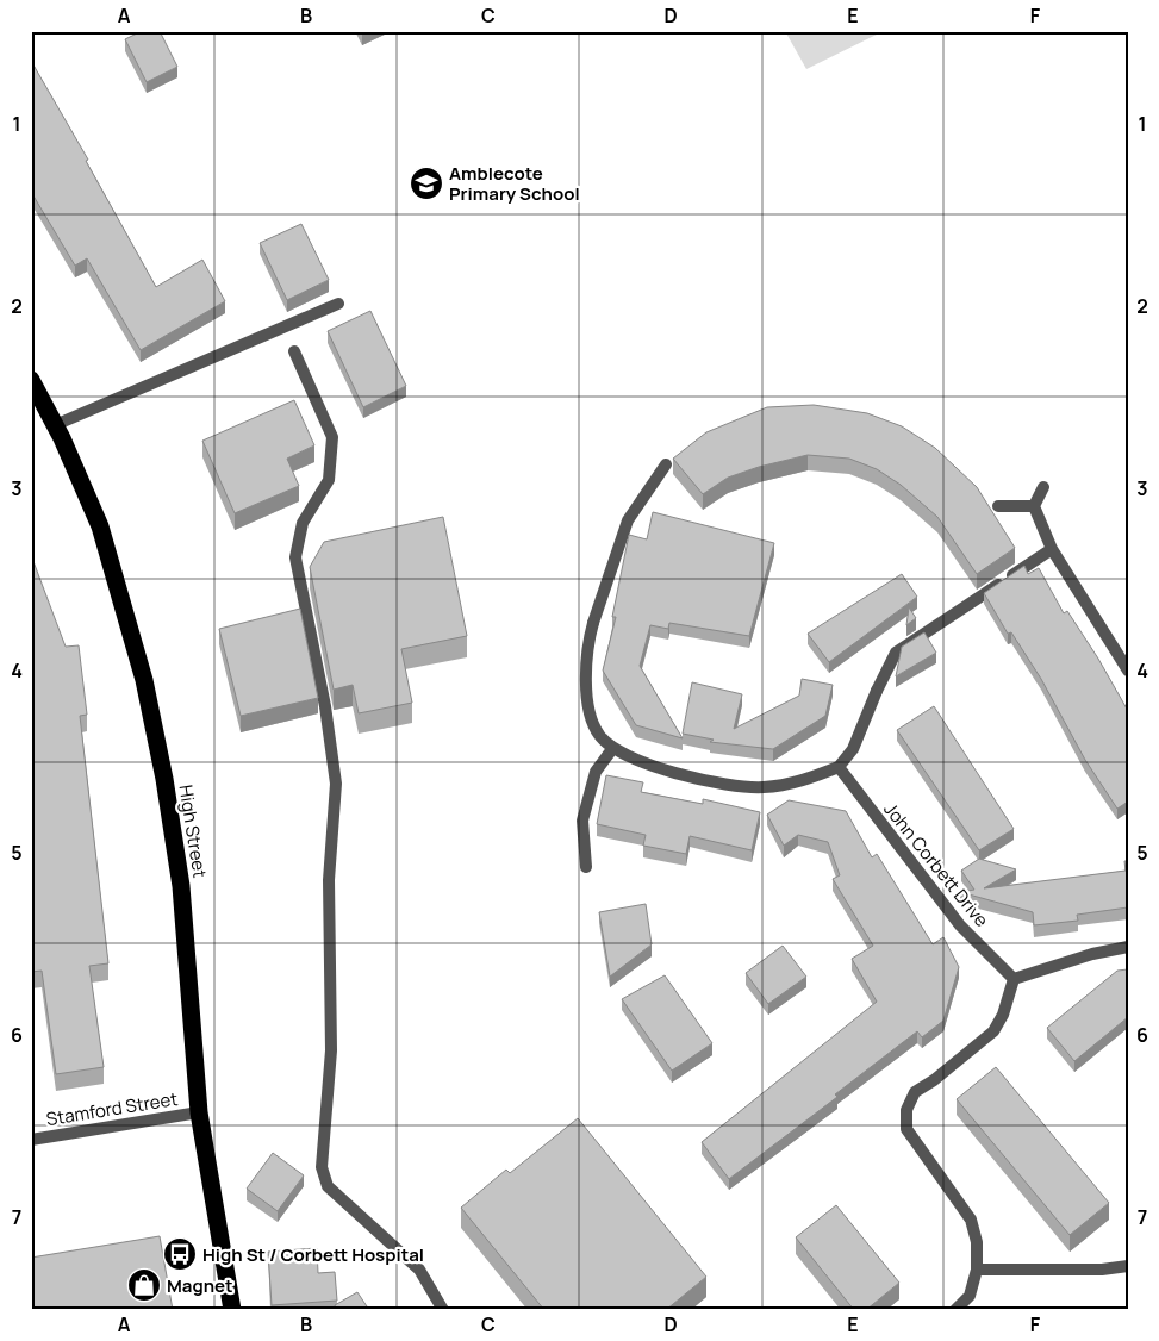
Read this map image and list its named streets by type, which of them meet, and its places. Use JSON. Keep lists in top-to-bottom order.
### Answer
{
  "streets": {
    "highway": ["High Street"],
    "street": ["John Corbett Drive", "Stamford Street"]
  },
  "crossings": [
    ["High Street", "Stamford Street"]
  ],
  "places": {
    "school or university": ["Amblecote Primary School"],
    "bus stop": ["High St / Corbett Hospital"],
    "shop": ["Magnet"]
  },
  "grid": {
    "columns": [
      "A",
      "B",
      "C",
      "D",
      "E",
      "F"
    ],
    "rows": [
      "1",
      "2",
      "3",
      "4",
      "5",
      "6",
      "7"
    ]
  }
}
